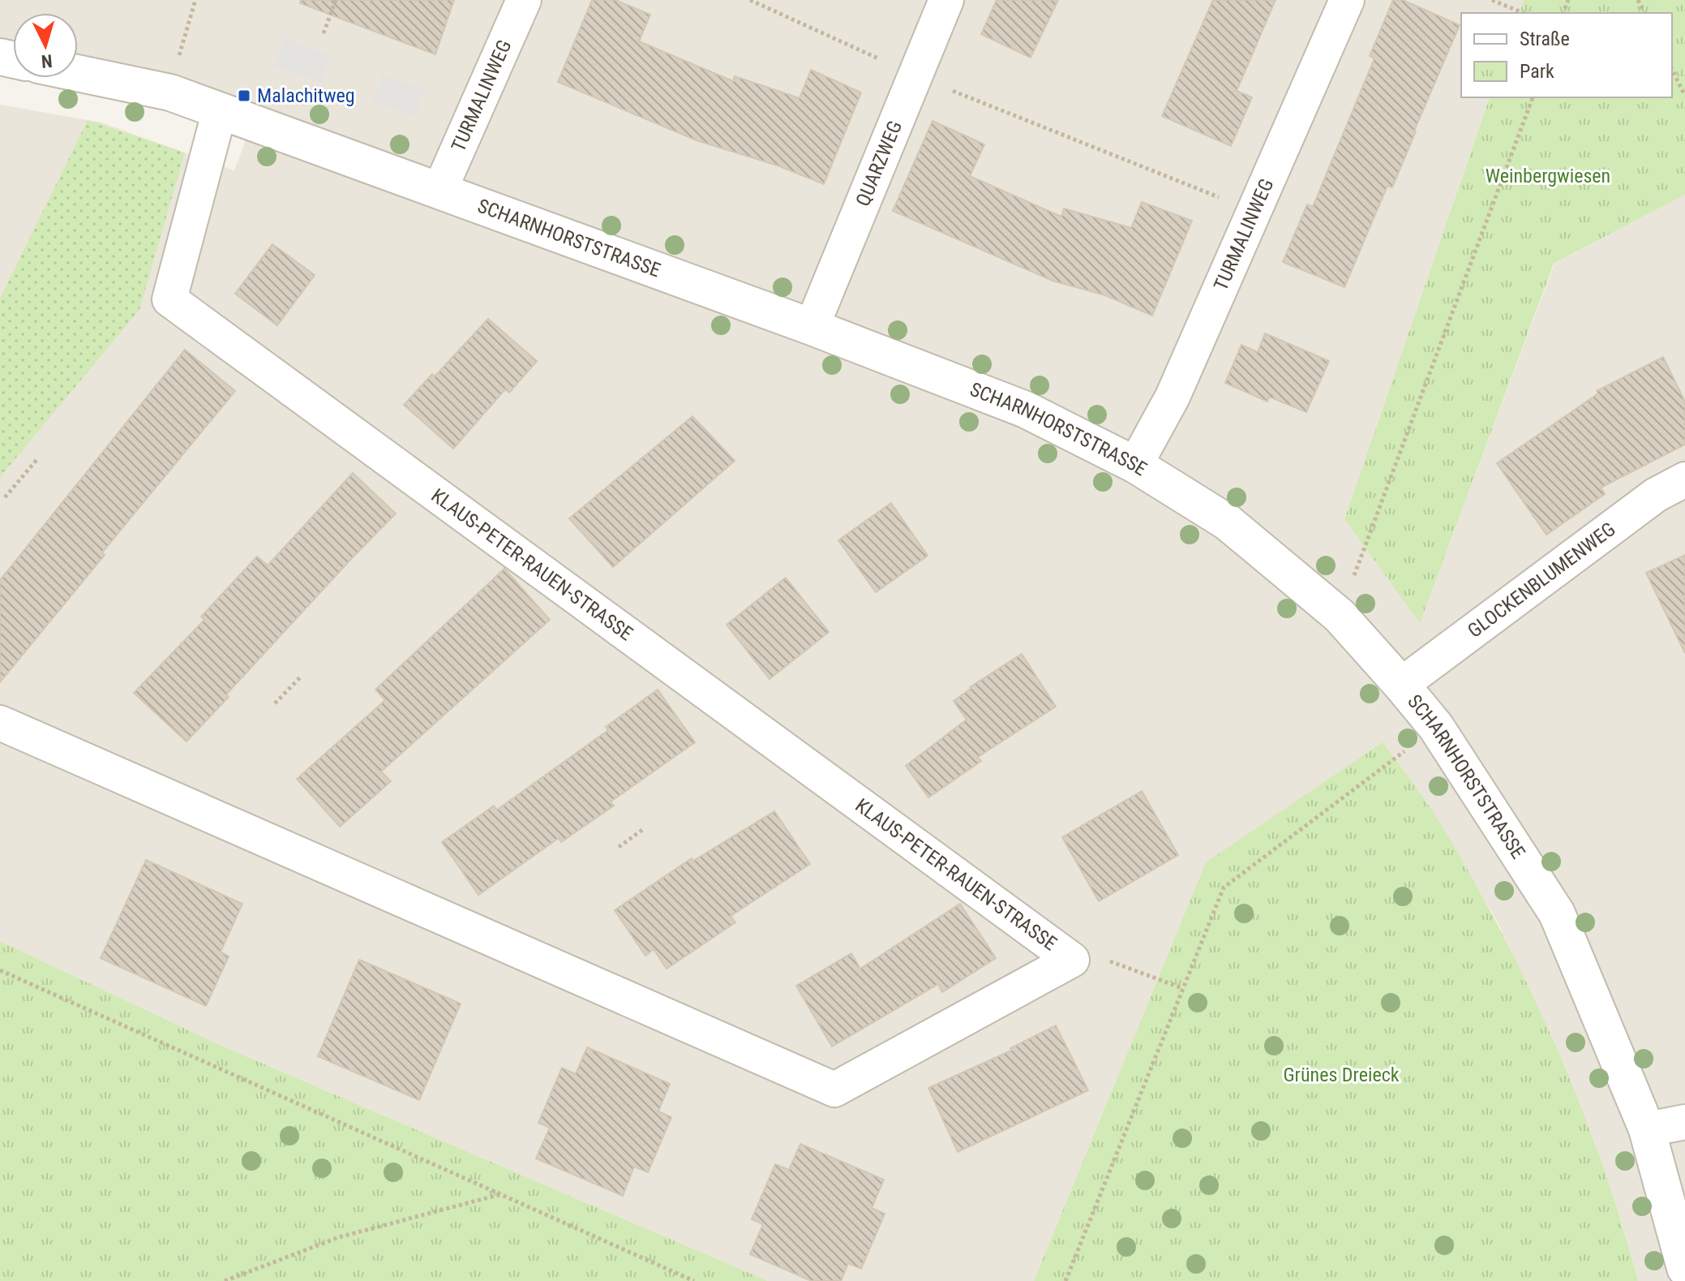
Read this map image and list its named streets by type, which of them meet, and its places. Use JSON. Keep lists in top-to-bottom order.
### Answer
{
  "streets": {
    "street": [
      "TURMALINWEG",
      "QUARZWEG",
      "SCHARNHORSTSTRASSE",
      "KLAUS-PETER-RAUEN-STRASSE",
      "GLOCKENBLUMENWEG"
    ]
  },
  "crossings": [
    ["TURMALINWEG", "SCHARNHORSTSTRASSE"],
    ["QUARZWEG", "SCHARNHORSTSTRASSE"],
    ["SCHARNHORSTSTRASSE", "KLAUS-PETER-RAUEN-STRASSE"],
    ["SCHARNHORSTSTRASSE", "GLOCKENBLUMENWEG"]
  ],
  "parks": ["Weinbergwiesen", "Grünes Dreieck"],
  "places": {
    "transit": ["Malachitweg"]
  },
  "legend": ["Straße", "Park"],
  "north": "bottom"
}
